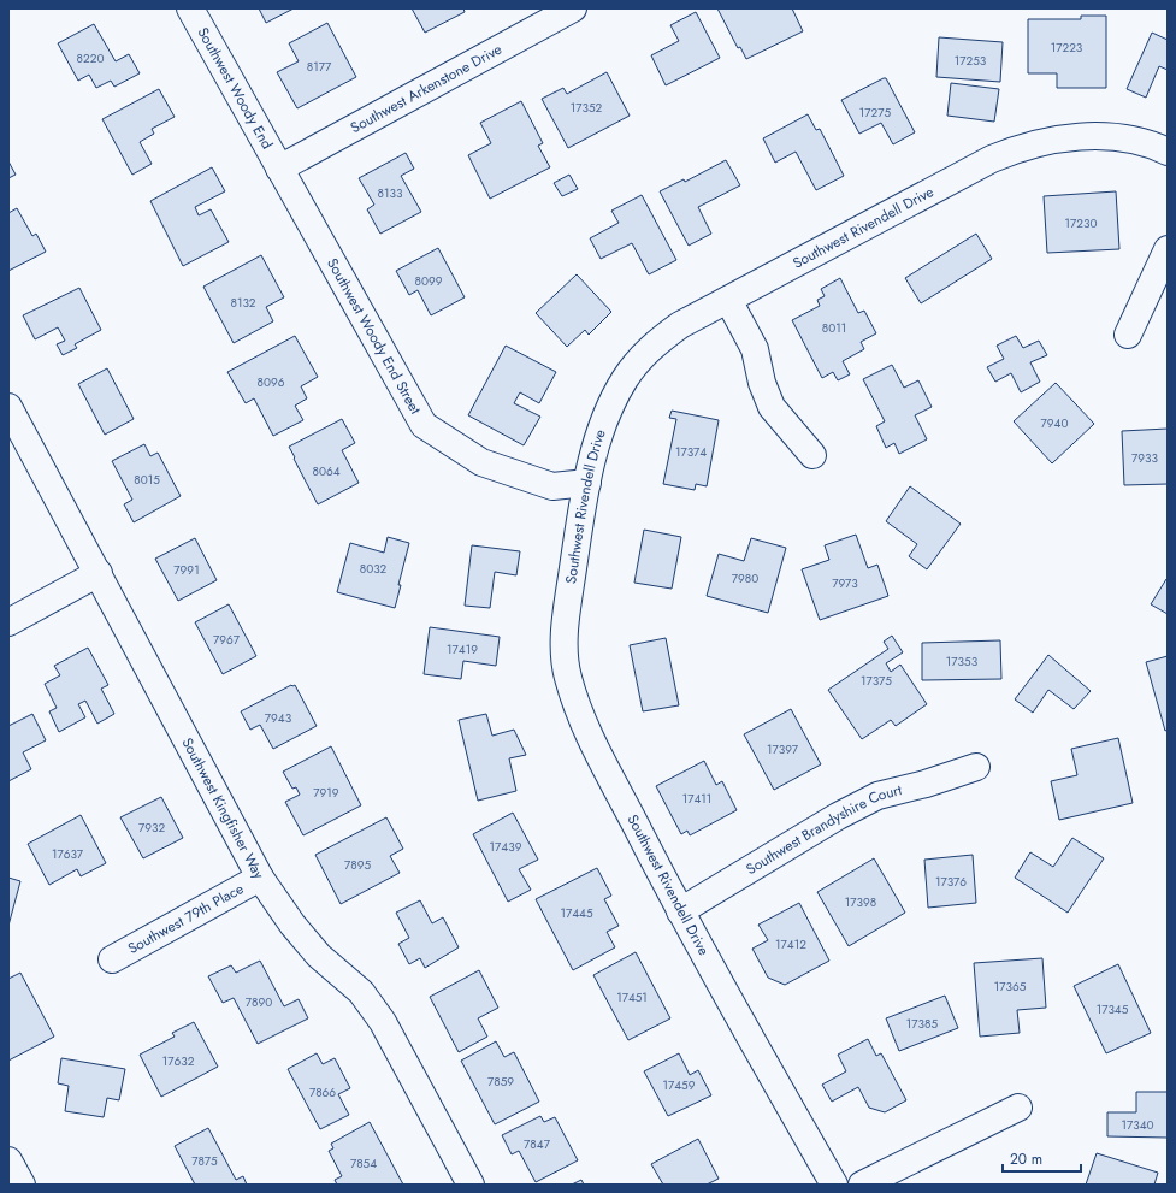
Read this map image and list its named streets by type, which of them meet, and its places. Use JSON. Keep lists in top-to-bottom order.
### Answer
{
  "streets": {
    "street": [
      "Southwest Woody End",
      "Southwest Arkenstone Drive",
      "Southwest Rivendell Drive",
      "Southwest Woody End Street",
      "Southwest Kingfisher Way",
      "Southwest Brandyshire Court",
      "Southwest 79th Place"
    ]
  },
  "crossings": [
    ["Southwest Woody End", "Southwest Arkenstone Drive"],
    ["Southwest Woody End", "Southwest Woody End Street"],
    ["Southwest Arkenstone Drive", "Southwest Woody End Street"],
    ["Southwest Rivendell Drive", "Southwest Woody End Street"],
    ["Southwest Rivendell Drive", "Southwest Brandyshire Court"],
    ["Southwest Kingfisher Way", "Southwest 79th Place"]
  ],
  "house_numbers": [
    "17223",
    "8220",
    "17253",
    "8177",
    "17352",
    "17275",
    "8133",
    "17230",
    "8099",
    "8132",
    "8011",
    "8096",
    "7940",
    "17374",
    "7933",
    "8064",
    "8015",
    "8032",
    "7991",
    "7980",
    "7973",
    "7967",
    "17419",
    "17353",
    "17375",
    "7943",
    "17397",
    "7919",
    "17411",
    "7932",
    "17439",
    "17637",
    "7895",
    "17376",
    "17398",
    "17445",
    "17412",
    "17365",
    "17451",
    "7890",
    "17345",
    "17385",
    "17632",
    "7859",
    "17459",
    "7866",
    "17340",
    "7847",
    "7875",
    "7854"
  ],
  "scale_bar": "20 m"
}
